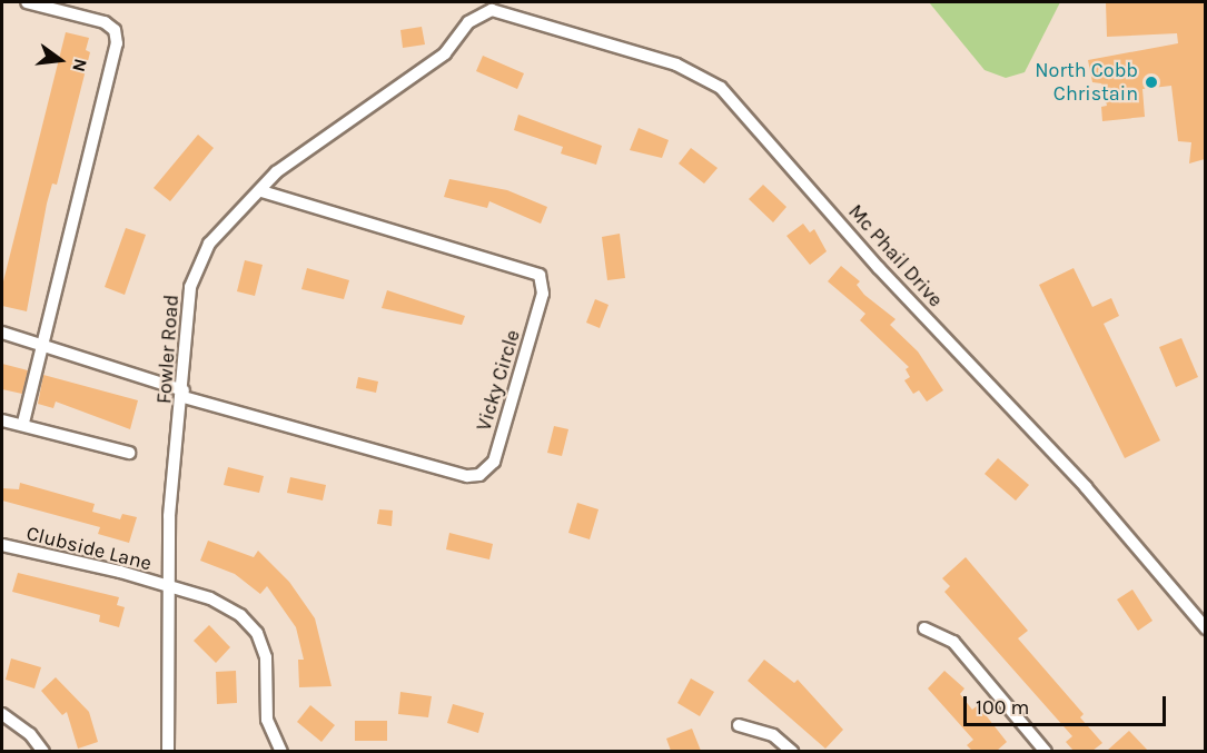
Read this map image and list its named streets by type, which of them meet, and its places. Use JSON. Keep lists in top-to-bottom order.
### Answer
{
  "streets": {
    "street": [
      "Mc Phail Drive",
      "Fowler Road",
      "Vicky Circle",
      "Clubside Lane"
    ]
  },
  "crossings": [
    ["Mc Phail Drive", "Fowler Road"],
    ["Fowler Road", "Vicky Circle"],
    ["Fowler Road", "Clubside Lane"]
  ],
  "places": ["North Cobb Christain"],
  "scale_bar": "100 m",
  "north": "right"
}
